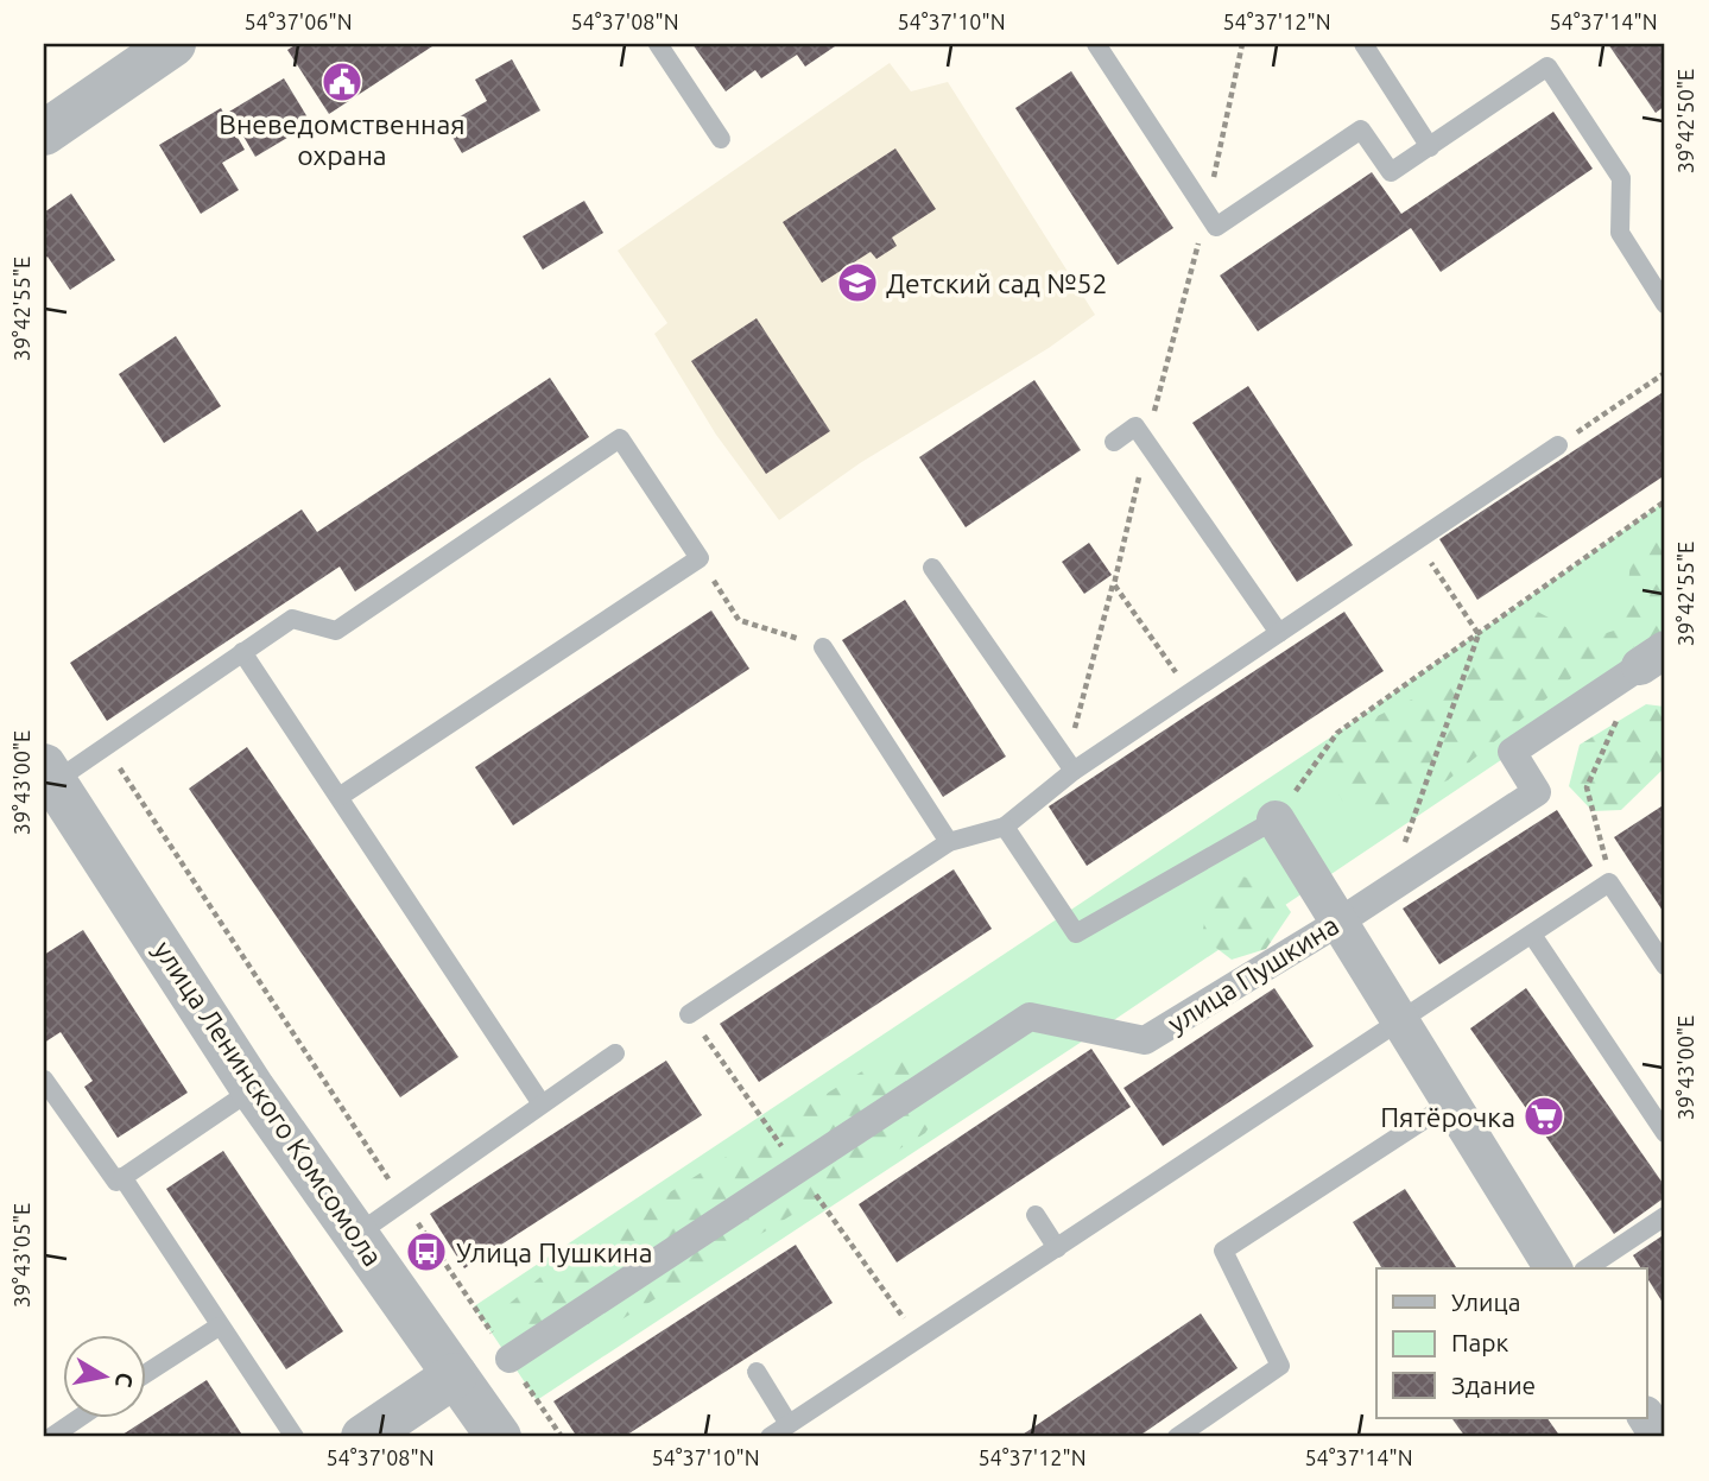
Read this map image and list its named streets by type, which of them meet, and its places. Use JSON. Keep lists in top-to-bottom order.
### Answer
{
  "streets": {
    "street": ["улица Пушкина", "улица Ленинского Комсомола"]
  },
  "places": {
    "public building": ["Вневедомственная охрана"],
    "school or university": ["Детский сад №52"],
    "supermarket": ["Пятёрочка"],
    "bus stop": ["Улица Пушкина"]
  },
  "legend": ["Улица", "Парк", "Здание"],
  "north": "right",
  "coordinates": [
    "54°37'06\"N",
    "54°37'08\"N",
    "54°37'10\"N",
    "54°37'12\"N",
    "54°37'14\"N",
    "39°42'50\"E",
    "39°42'55\"E",
    "39°43'00\"E",
    "39°43'05\"E"
  ]
}
